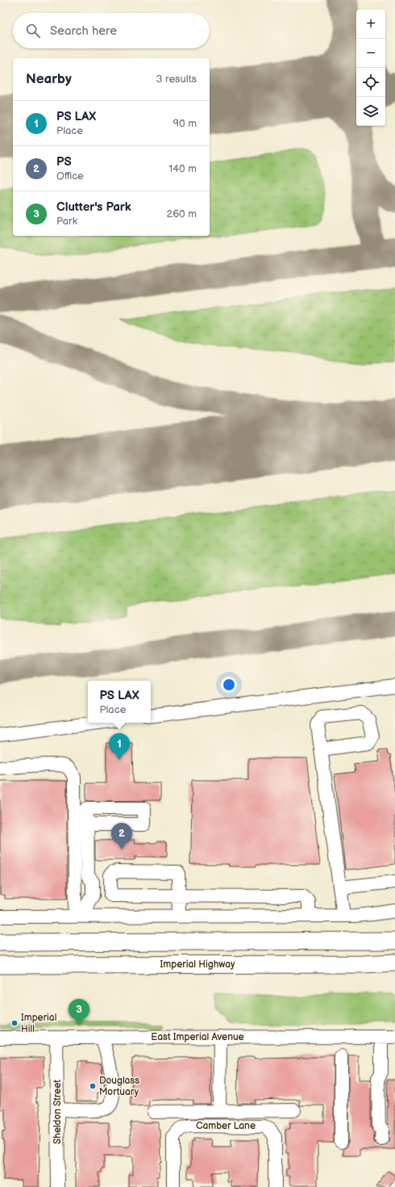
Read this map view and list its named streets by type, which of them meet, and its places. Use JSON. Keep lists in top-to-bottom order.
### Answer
{
  "streets": {
    "main road": ["Imperial Highway"],
    "street": ["East Imperial Avenue", "Sheldon Street", "Camber Lane"]
  },
  "crossings": [
    ["East Imperial Avenue", "Sheldon Street"]
  ],
  "places": ["Imperial Hill", "Douglass Mortuary"],
  "page": {
    "map_buttons": ["+", "−"],
    "search": "Search here",
    "heading": ["Nearby", "3 results"],
    "list": [
      {
        "mark": "1",
        "name": "PS LAX",
        "note": "Place",
        "value": "90 m"
      },
      {
        "mark": "2",
        "name": "PS",
        "note": "Office",
        "value": "140 m"
      },
      {
        "mark": "3",
        "name": "Clutter's Park",
        "note": "Park",
        "value": "260 m"
      }
    ],
    "popup": ["PS LAX", "Place"],
    "pins": ["1", "2", "3"]
  }
}
